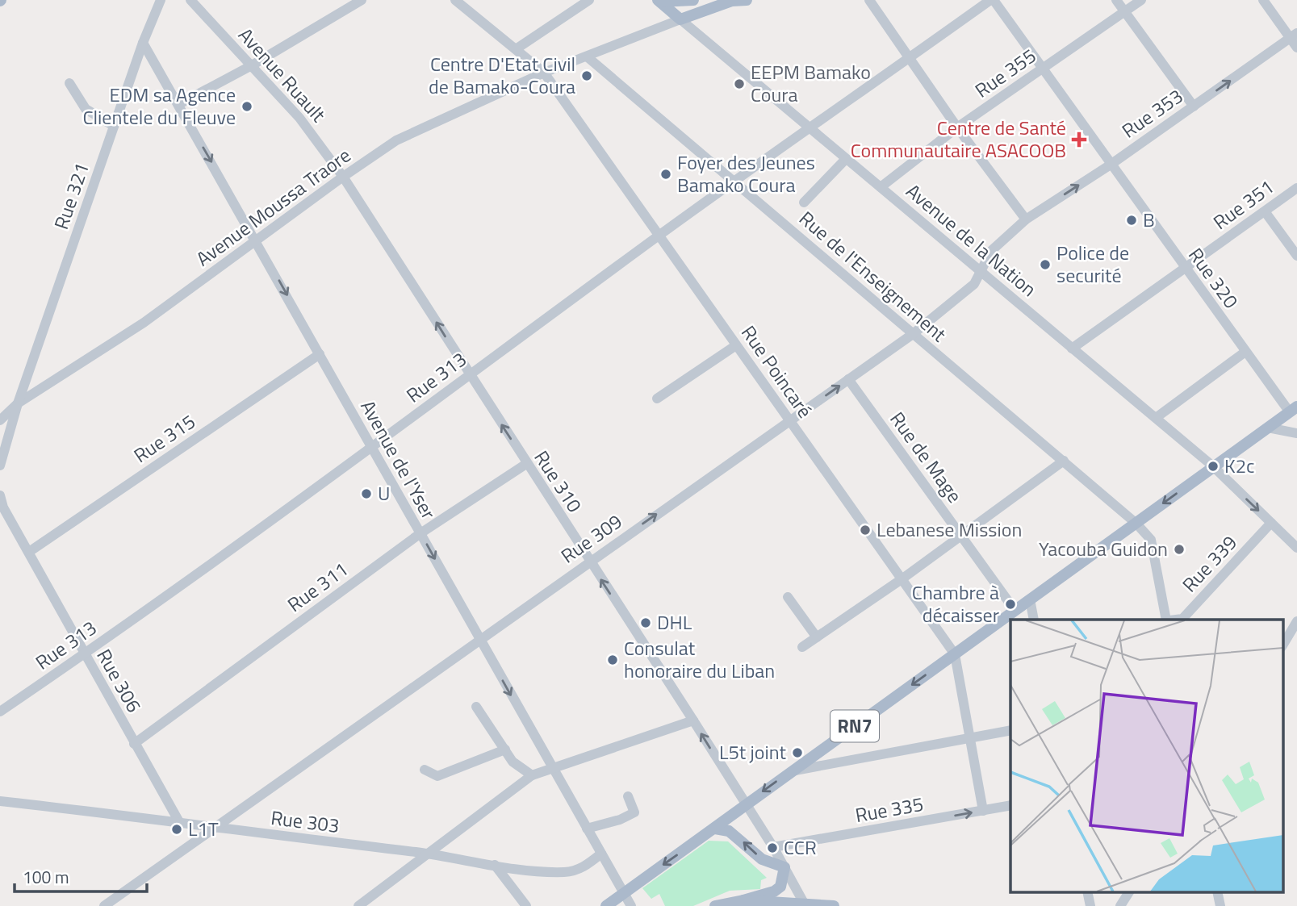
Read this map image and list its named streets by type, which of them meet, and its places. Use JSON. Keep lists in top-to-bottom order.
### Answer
{
  "streets": {
    "main road": ["RN7"],
    "street": [
      "Rue 355",
      "Avenue Ruault",
      "Rue 353",
      "Rue 321",
      "Rue 351",
      "Avenue Moussa Traore",
      "Avenue de la Nation",
      "Rue de l'Enseignement",
      "Rue 320",
      "Rue Poincaré",
      "Rue 313",
      "Rue 315",
      "Rue de Mage",
      "Avenue de l'Yser",
      "Rue 310",
      "Rue 309",
      "Rue 339",
      "Rue 311",
      "Rue 306",
      "Rue 335",
      "Rue 303"
    ]
  },
  "crossings": [
    ["Rue 355", "Avenue de la Nation"],
    ["Rue 355", "Rue 320"],
    ["Avenue Ruault", "Avenue Moussa Traore"],
    ["Avenue Ruault", "Rue 310"],
    ["Rue 353", "Avenue de la Nation"],
    ["Rue 353", "Rue 320"],
    ["Rue 353", "Rue 309"],
    ["Rue 321", "Avenue Moussa Traore"],
    ["Rue 321", "Avenue de l'Yser"],
    ["Rue 351", "Avenue de la Nation"],
    ["Rue 351", "Rue 320"],
    ["Avenue Moussa Traore", "Avenue de la Nation"],
    ["Avenue Moussa Traore", "Rue de l'Enseignement"],
    ["Avenue Moussa Traore", "Rue Poincaré"],
    ["Avenue Moussa Traore", "Avenue de l'Yser"],
    ["Avenue Moussa Traore", "Rue 310"],
    ["Avenue de la Nation", "Rue 313"],
    ["Avenue de la Nation", "Rue 309"],
    ["Avenue de la Nation", "Rue 339"],
    ["Avenue de la Nation", "RN7"],
    ["Rue de l'Enseignement", "Rue 313"],
    ["Rue de l'Enseignement", "Rue 309"],
    ["Rue de l'Enseignement", "RN7"],
    ["Rue 320", "Rue 313"],
    ["Rue 320", "RN7"],
    ["Rue Poincaré", "Rue 313"],
    ["Rue Poincaré", "Rue 309"],
    ["Rue Poincaré", "RN7"],
    ["Rue Poincaré", "Rue 335"],
    ["Rue 313", "Avenue de l'Yser"],
    ["Rue 313", "Rue 310"],
    ["Rue 313", "Rue 306"],
    ["Rue 315", "Avenue de l'Yser"],
    ["Rue 315", "Rue 306"],
    ["Rue de Mage", "Rue 309"],
    ["Rue de Mage", "RN7"],
    ["Avenue de l'Yser", "Rue 309"],
    ["Avenue de l'Yser", "Rue 311"],
    ["Avenue de l'Yser", "RN7"],
    ["Avenue de l'Yser", "Rue 303"],
    ["Rue 310", "Rue 309"],
    ["Rue 310", "Rue 311"],
    ["Rue 310", "RN7"],
    ["Rue 310", "Rue 335"],
    ["Rue 309", "Rue 303"],
    ["Rue 311", "Rue 306"],
    ["Rue 306", "Rue 303"]
  ],
  "one_way": ["Rue 353", "Avenue de l'Yser", "Rue 310"],
  "places": {
    "other": [
      "Centre D'Etat Civil de Bamako-Coura",
      "EEPM Bamako Coura",
      "EDM sa Agence Clientele du Fleuve",
      "Foyer des Jeunes Bamako Coura",
      "B",
      "Police de securité",
      "K2c",
      "U",
      "Lebanese Mission",
      "Yacouba Guidon",
      "Chambre à décaisser",
      "DHL",
      "Consulat honoraire du Liban",
      "L5t joint",
      "L1T",
      "CCR"
    ],
    "health": ["Centre de Santé Communautaire ASACOOB"]
  },
  "scale_bar": "100 m"
}
